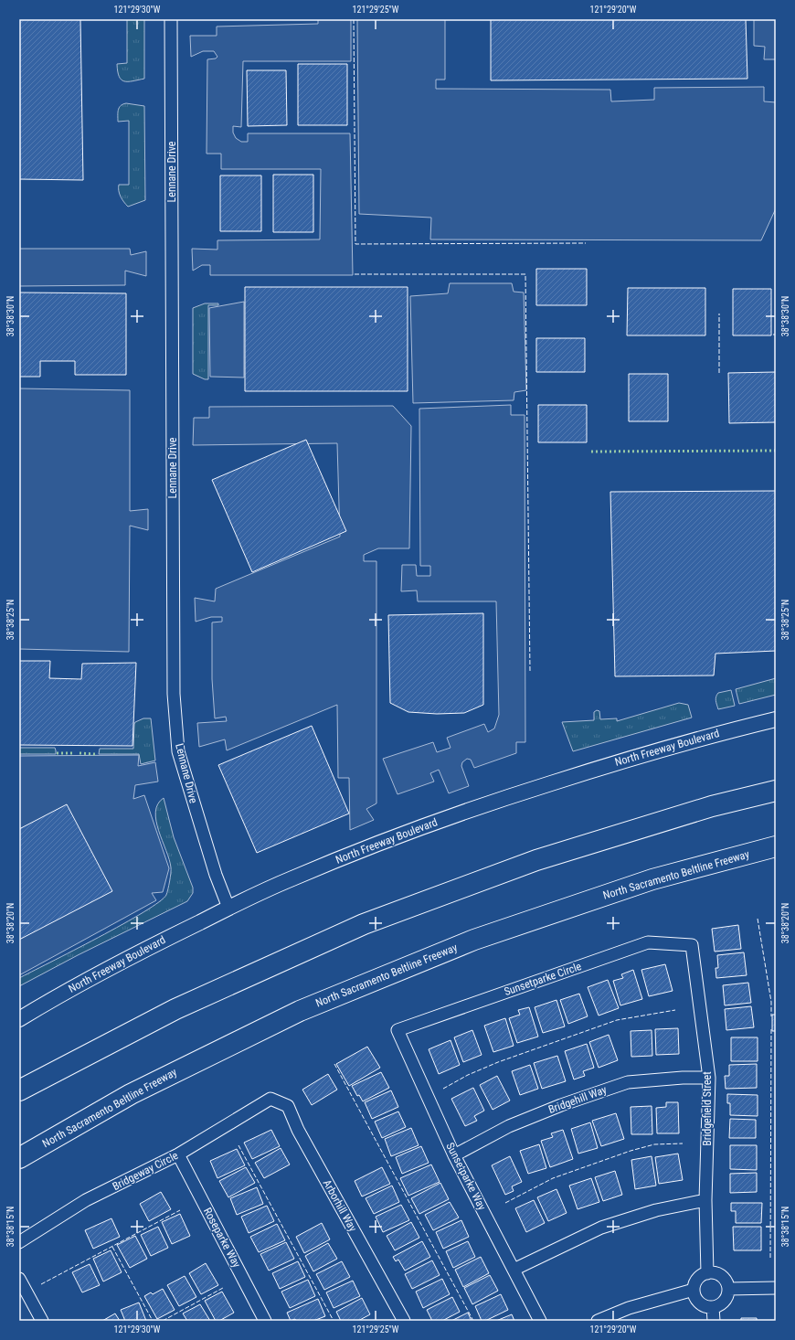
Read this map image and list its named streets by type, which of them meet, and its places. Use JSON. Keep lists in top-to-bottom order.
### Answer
{
  "streets": {
    "highway": ["North Sacramento Beltline Freeway"],
    "street": [
      "Lennane Drive",
      "North Freeway Boulevard",
      "Sunsetparke Circle",
      "Bridgehill Way",
      "Bridgefield Street",
      "Bridgeway Circle",
      "Sunsetparke Way",
      "Arborhill Way",
      "Roseparke Way"
    ]
  },
  "crossings": [
    ["Lennane Drive", "North Freeway Boulevard"],
    ["Sunsetparke Circle", "Bridgefield Street"],
    ["Sunsetparke Circle", "Sunsetparke Way"],
    ["Bridgehill Way", "Bridgefield Street"],
    ["Bridgehill Way", "Sunsetparke Way"],
    ["Bridgeway Circle", "Arborhill Way"],
    ["Bridgeway Circle", "Roseparke Way"]
  ],
  "coordinates": [
    "121°29'30\"W",
    "121°29'25\"W",
    "121°29'20\"W",
    "38°38'30\"N",
    "38°38'25\"N",
    "38°38'20\"N",
    "38°38'15\"N"
  ]
}
